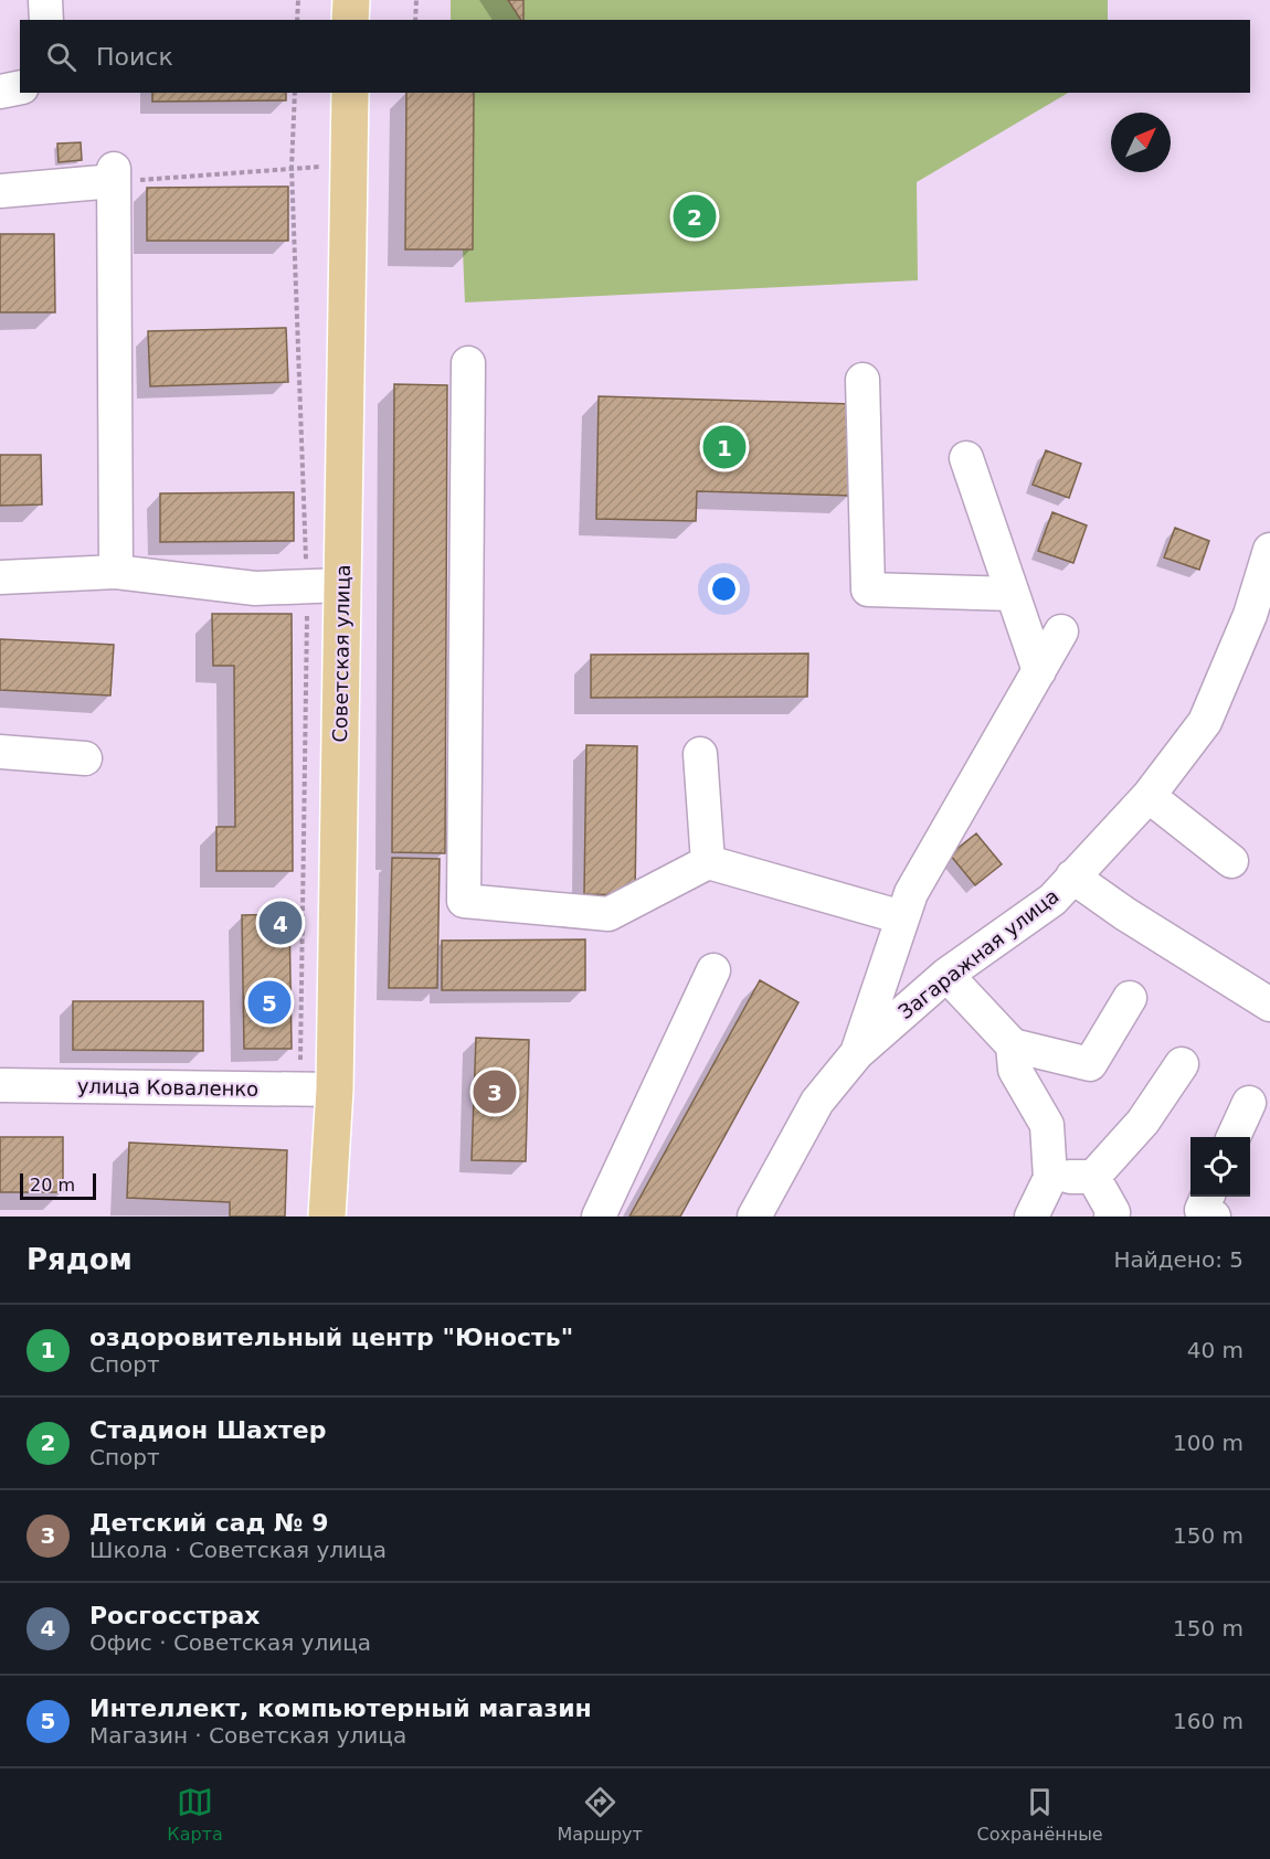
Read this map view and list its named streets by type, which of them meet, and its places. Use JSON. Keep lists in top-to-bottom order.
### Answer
{
  "streets": {
    "main road": ["Советская улица"],
    "street": ["Загаражная улица", "улица Коваленко"]
  },
  "crossings": [
    ["Советская улица", "улица Коваленко"]
  ],
  "scale_bar": "20 m",
  "north": "top right",
  "page": {
    "search": "Поиск",
    "pins": [
      "2",
      "1",
      "4",
      "5",
      "3"
    ],
    "scale": "20 m",
    "heading": ["Рядом", "Найдено: 5"],
    "list": [
      {
        "mark": "1",
        "name": "оздоровительный центр \"Юность\"",
        "note": "Спорт",
        "value": "40 m"
      },
      {
        "mark": "2",
        "name": "Стадион Шахтер",
        "note": "Спорт",
        "value": "100 m"
      },
      {
        "mark": "3",
        "name": "Детский сад № 9",
        "note": "Школа · Советская улица",
        "value": "150 m"
      },
      {
        "mark": "4",
        "name": "Росгосстрах",
        "note": "Офис · Советская улица",
        "value": "150 m"
      },
      {
        "mark": "5",
        "name": "Интеллект, компьютерный магазин",
        "note": "Магазин · Советская улица",
        "value": "160 m"
      }
    ],
    "nav": ["Карта", "Маршрут", "Сохранённые"]
  }
}
